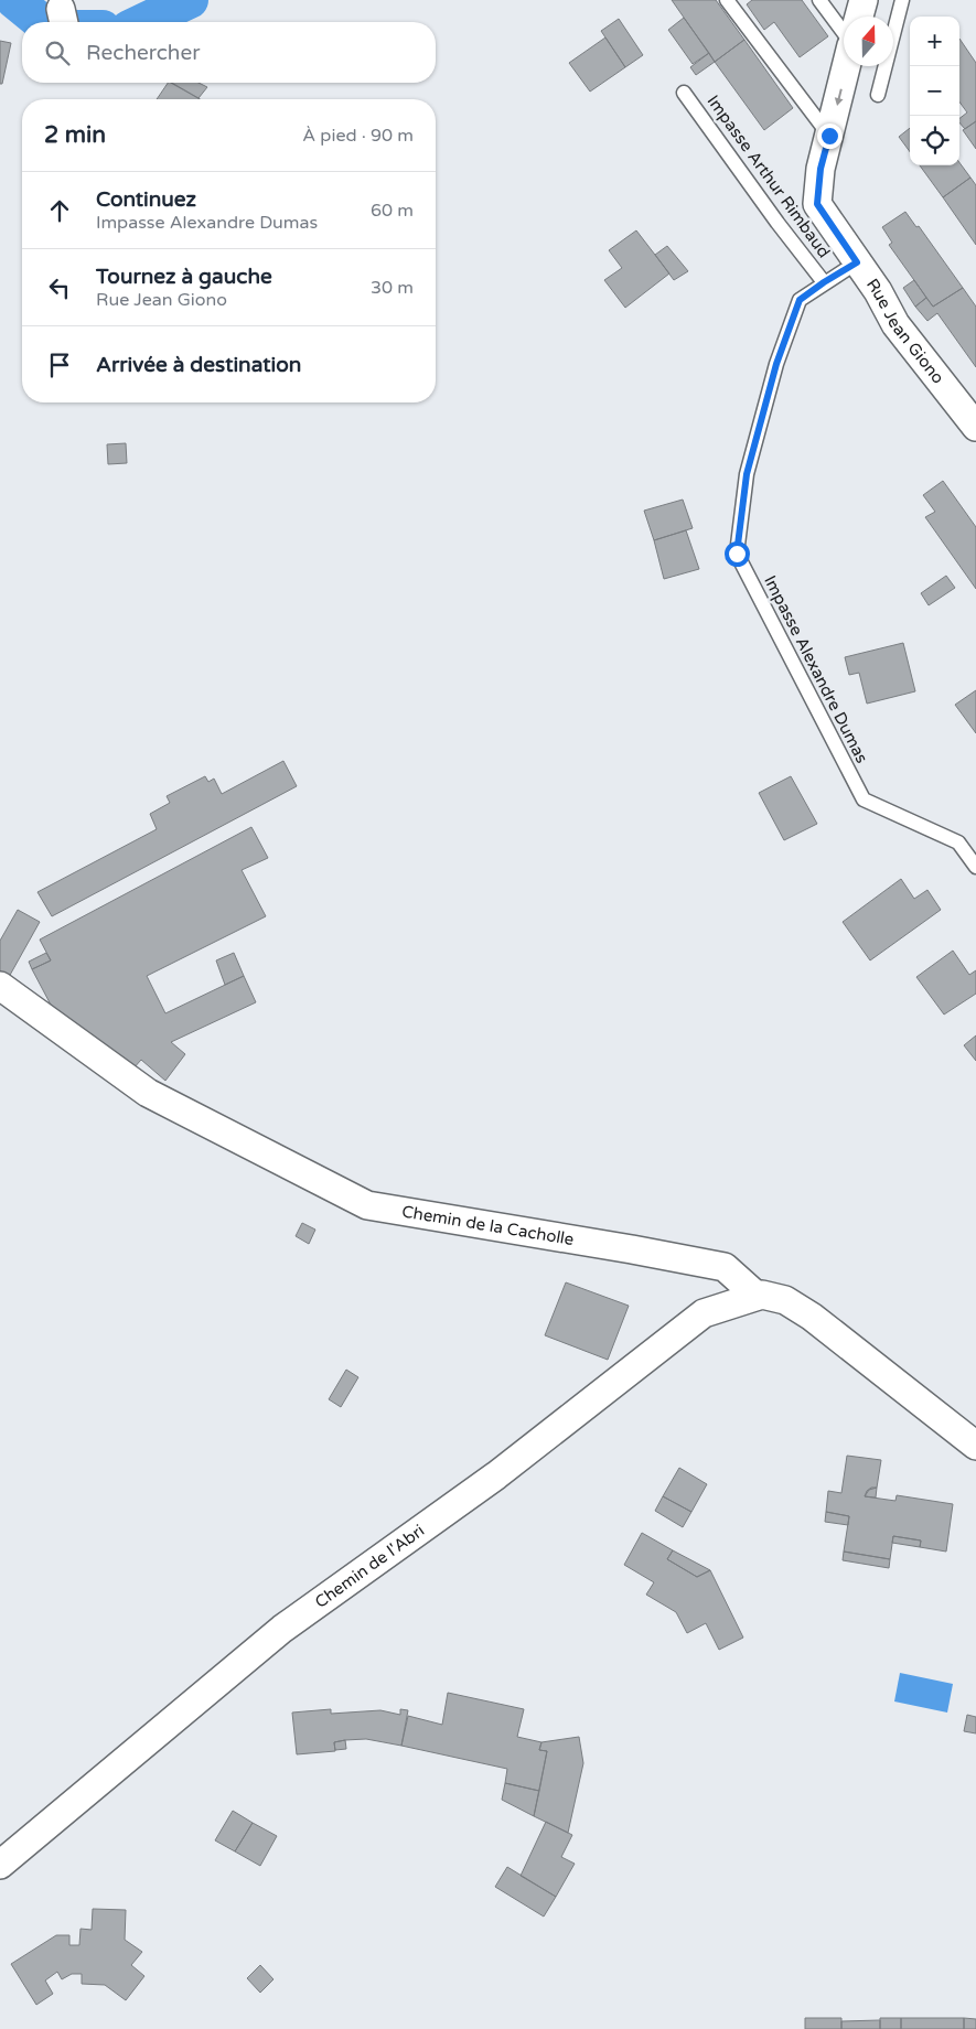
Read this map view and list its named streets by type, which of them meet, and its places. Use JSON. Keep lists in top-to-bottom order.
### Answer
{
  "streets": {
    "street": ["Rue Jean Giono", "Chemin de la Cacholle", "Chemin de l'Abri"],
    "lane": ["Impasse Arthur Rimbaud", "Impasse Alexandre Dumas"]
  },
  "crossings": [
    ["Impasse Arthur Rimbaud", "Impasse Alexandre Dumas"],
    ["Rue Jean Giono", "Impasse Alexandre Dumas"],
    ["Chemin de la Cacholle", "Chemin de l'Abri"]
  ],
  "north": "top",
  "page": {
    "map_buttons": ["+", "−"],
    "search": "Rechercher",
    "heading": ["2 min", "À pied · 90 m"],
    "list": [
      ["Continuez", "Impasse Alexandre Dumas", "60 m"],
      ["Tournez à gauche", "Rue Jean Giono", "30 m"],
      "Arrivée à destination"
    ]
  }
}
